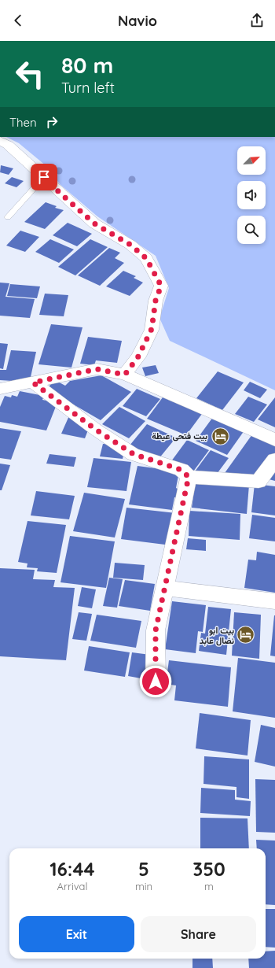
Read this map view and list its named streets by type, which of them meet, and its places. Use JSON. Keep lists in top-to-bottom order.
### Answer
{
  "places": {
    "hotel": ["بيت فتحى عيطة", "بيت ابو نضال عابد"]
  },
  "north": "top right",
  "page": {
    "header": "Navio",
    "turn": ["80 m", "Turn left"],
    "then": "Then",
    "eta": [
      "16:44",
      "Arrival",
      "5",
      "min",
      "350",
      "m"
    ],
    "buttons": ["Exit", "Share"]
  }
}
